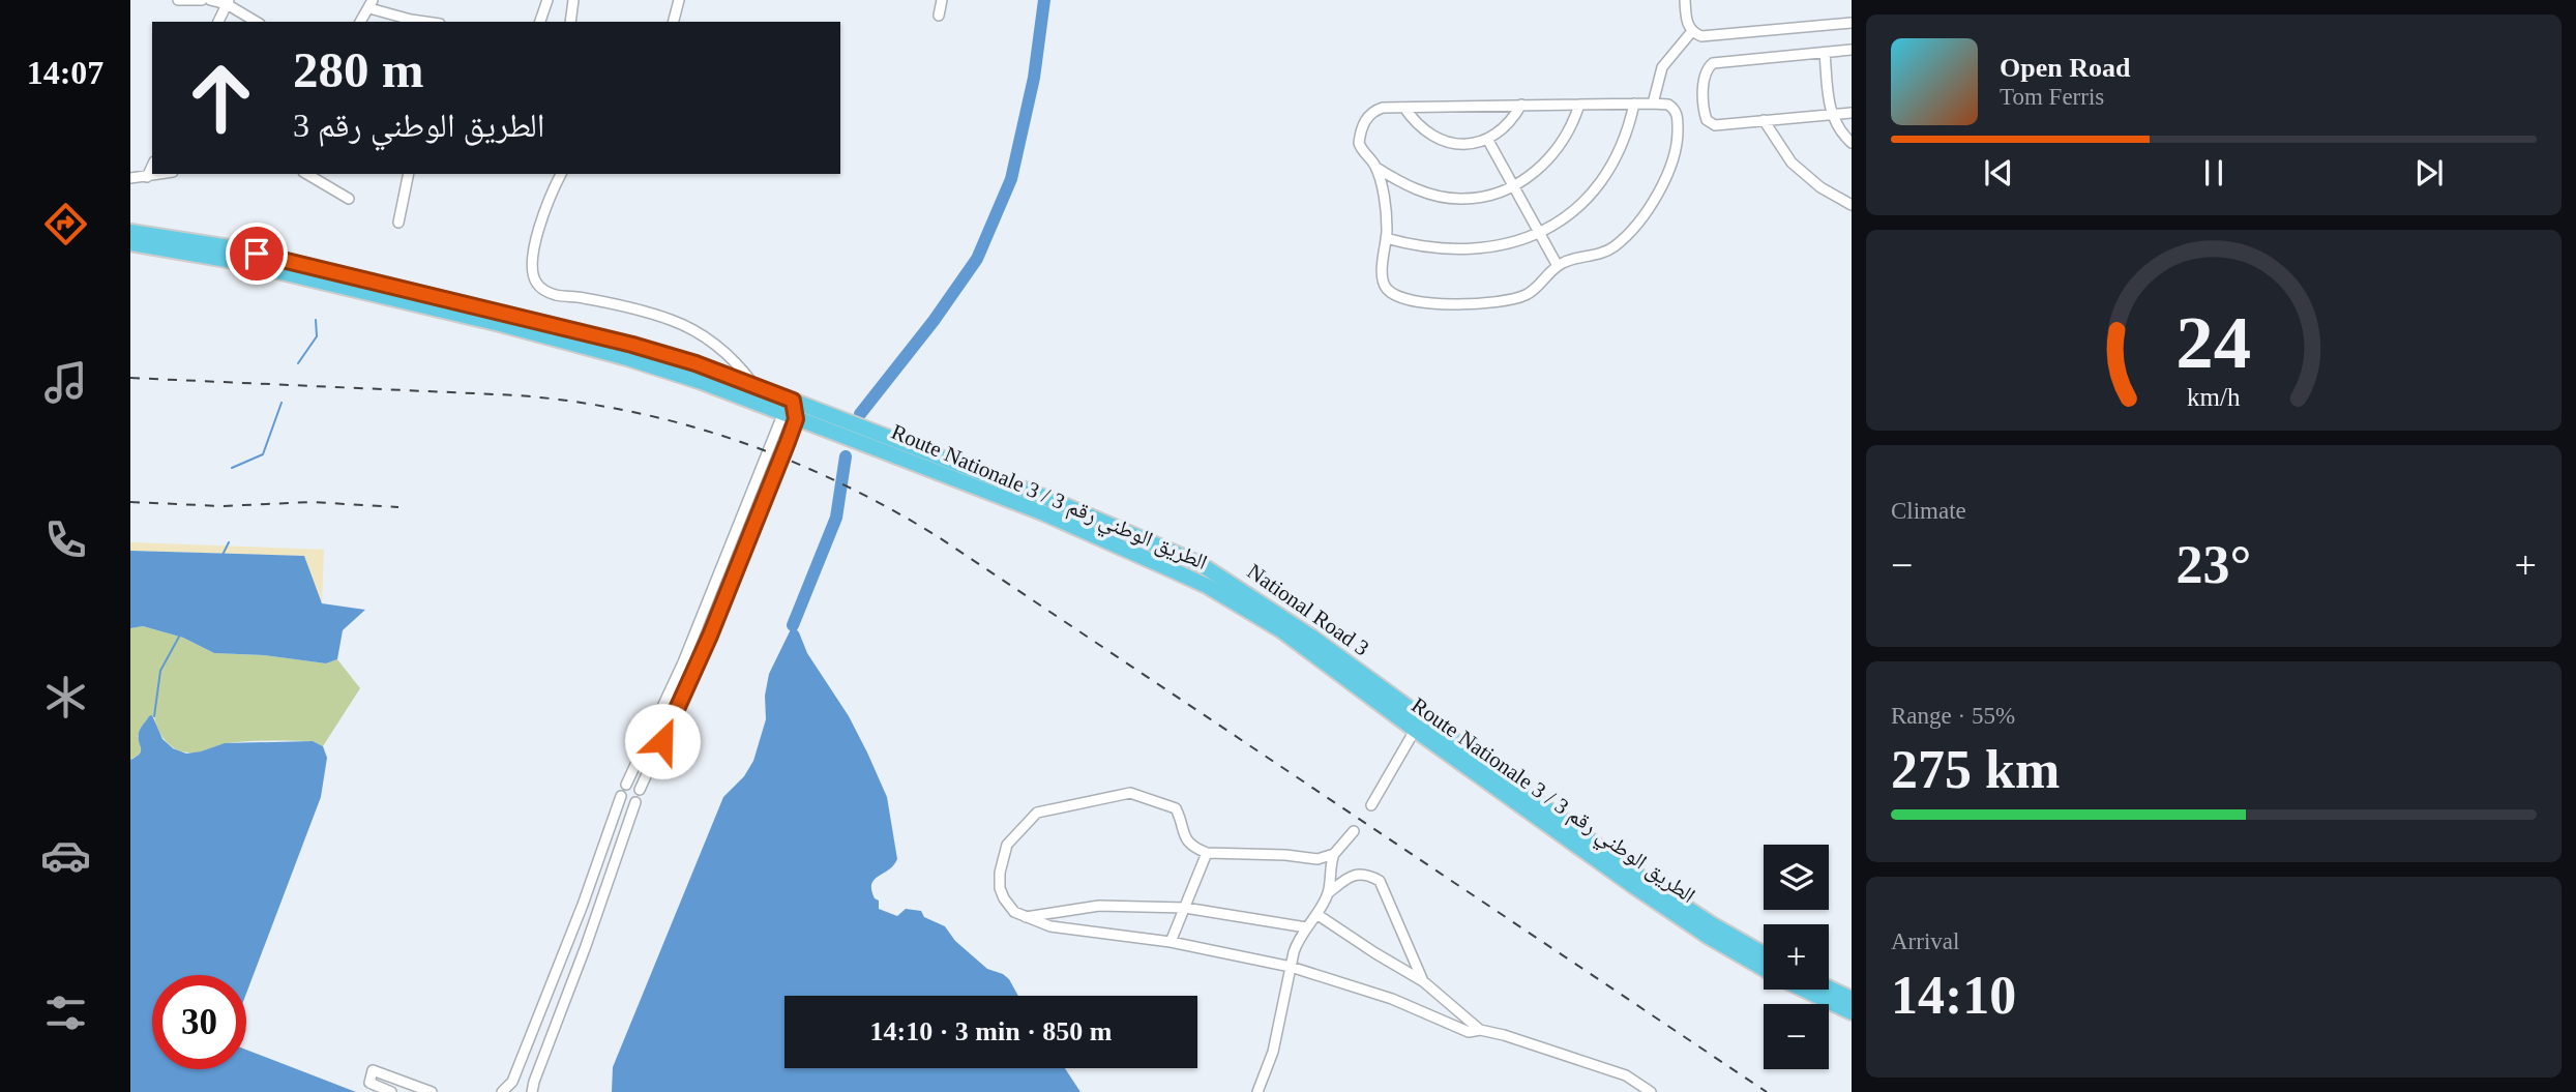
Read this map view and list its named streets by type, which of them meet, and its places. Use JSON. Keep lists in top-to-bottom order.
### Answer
{
  "streets": {
    "highway": ["Route Nationale 3 / الطريق الوطني رقم 3", "National Road 3"]
  },
  "crossings": [
    ["Route Nationale 3 / الطريق الوطني رقم 3", "National Road 3"]
  ],
  "page": {
    "tabs": "14:07",
    "turn": ["280 m", "الطريق الوطني رقم 3"],
    "song": ["Open Road", "Tom Ferris"],
    "tile": [
      "Climate",
      ["Range · 55%", "275 km"],
      ["Arrival", "14:10"]
    ],
    "heat": ["−", "23°", "+"],
    "map_buttons": ["+", "−"],
    "limit": "30",
    "trip": "14:10 · 3 min · 850 m",
    "gauge": ["24", "km/h"]
  }
}
